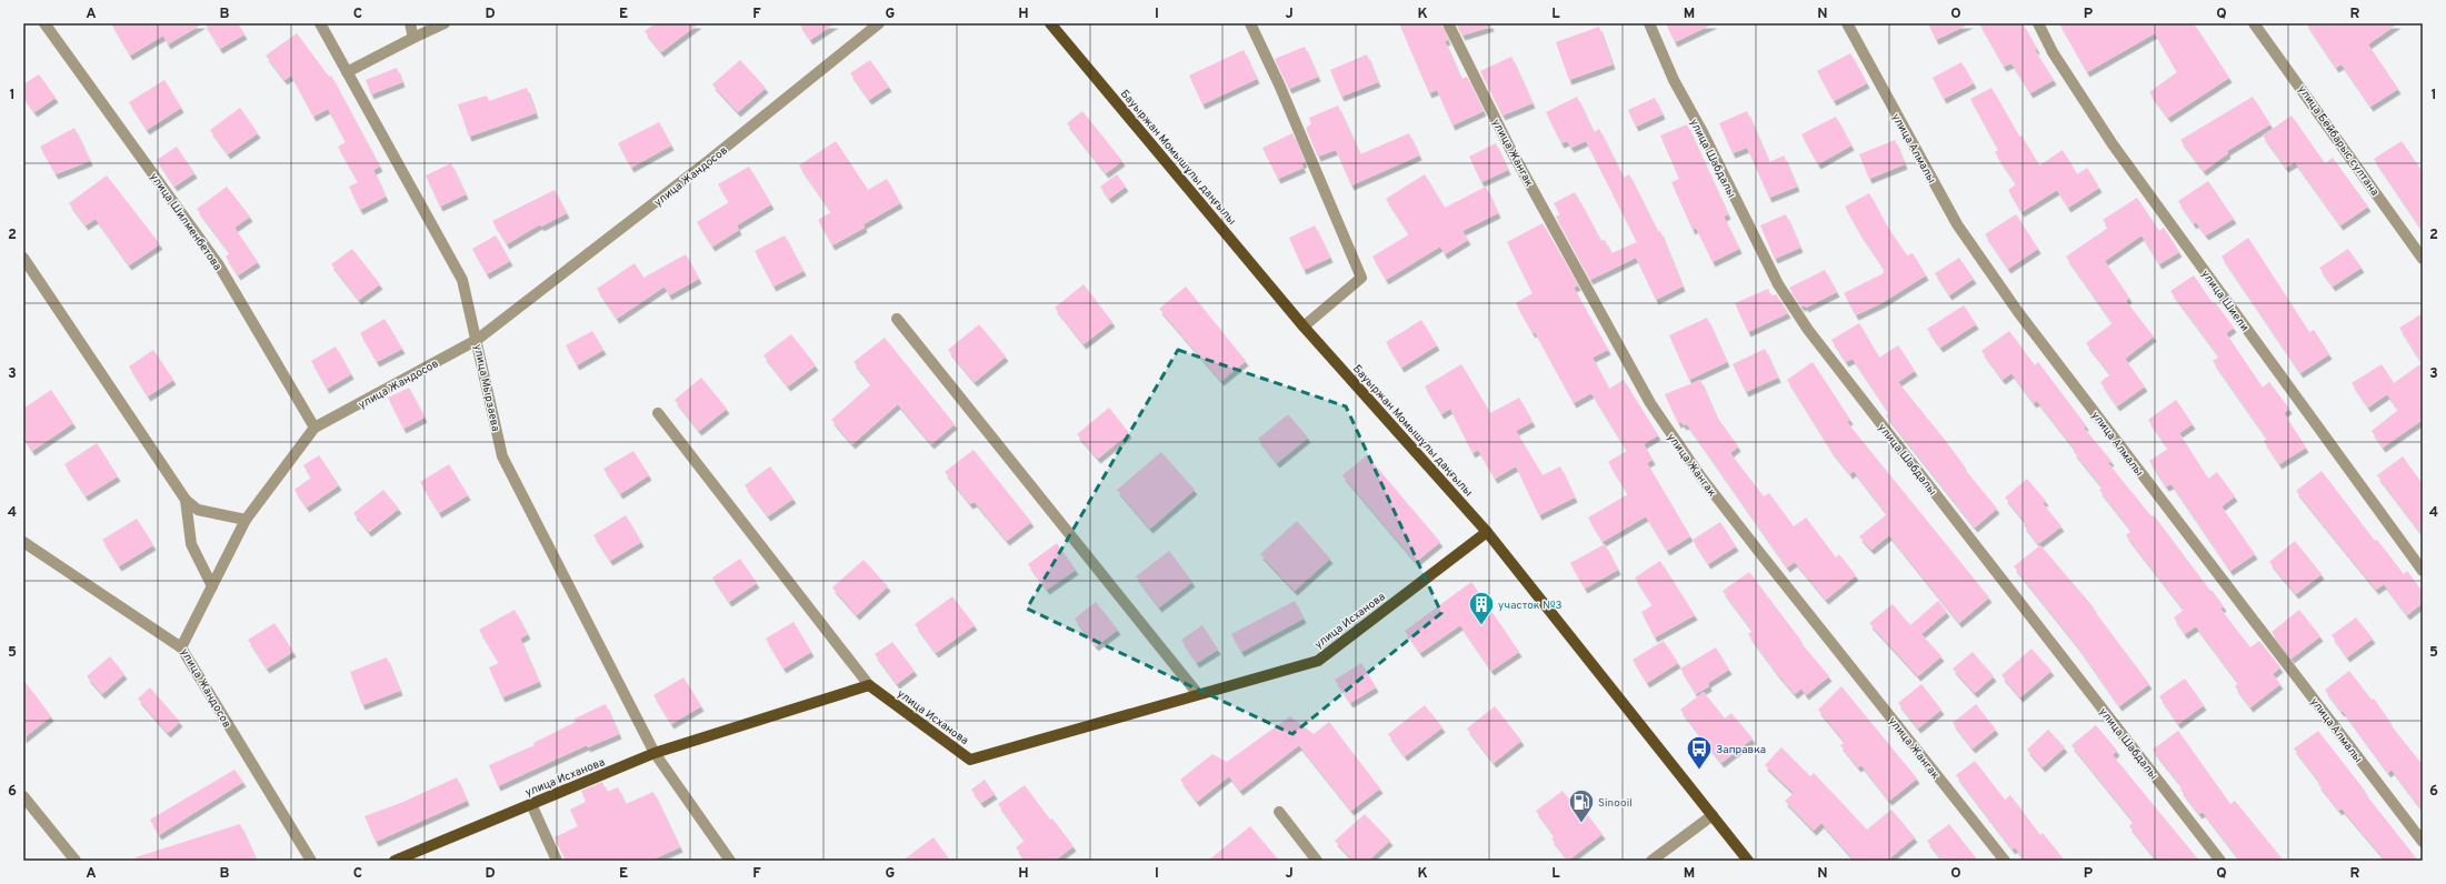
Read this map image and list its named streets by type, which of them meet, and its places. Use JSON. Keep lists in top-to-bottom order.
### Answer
{
  "streets": {
    "main road": ["Бауыржан Момышұлы даңғылы", "улица Исханова"],
    "street": [
      "улица Бейбарыс султана",
      "улица Алмалы",
      "улица Жангак",
      "улица Шабдалы",
      "улица Жандосов",
      "улица Шилменбетова",
      "улица Шиели",
      "улица Мырзаева"
    ]
  },
  "crossings": [
    ["Бауыржан Момышұлы даңғылы", "улица Исханова"],
    ["улица Жандосов", "улица Шилменбетова"],
    ["улица Жандосов", "улица Мырзаева"],
    ["улица Мырзаева", "улица Исханова"]
  ],
  "places": {
    "building": ["участок №3"],
    "bus stop": ["Заправка"],
    "fuel station": ["Sinooil"]
  },
  "grid": {
    "columns": [
      "A",
      "B",
      "C",
      "D",
      "E",
      "F",
      "G",
      "H",
      "I",
      "J",
      "K",
      "L",
      "M",
      "N",
      "O",
      "P",
      "Q",
      "R"
    ],
    "rows": [
      "1",
      "2",
      "3",
      "4",
      "5",
      "6"
    ]
  }
}
